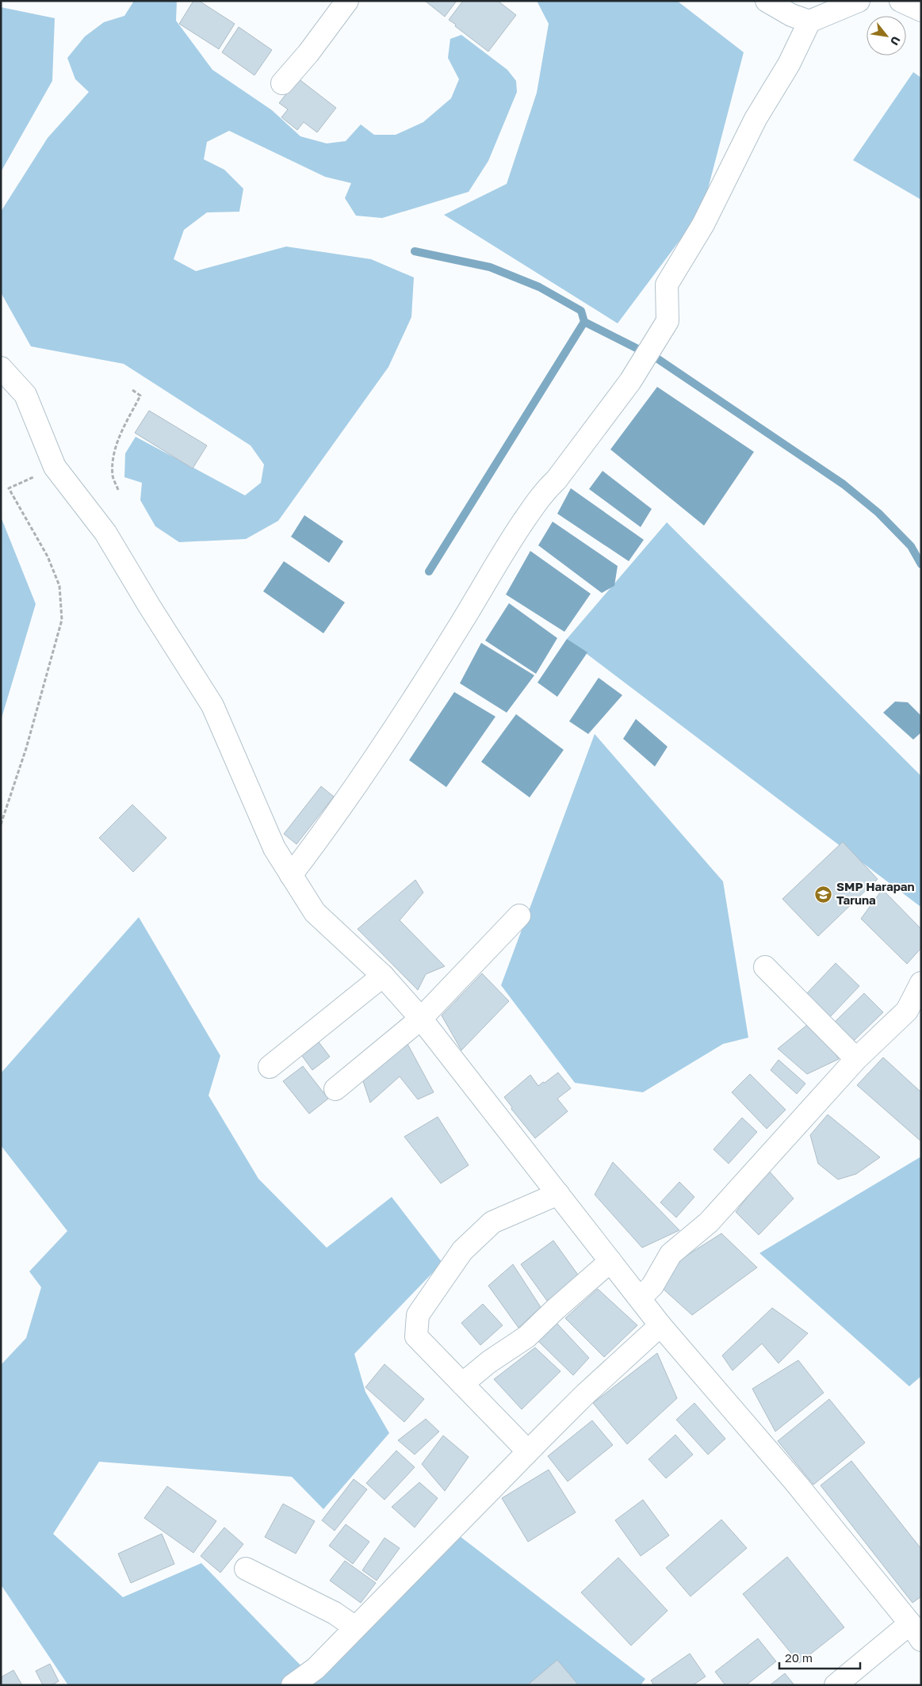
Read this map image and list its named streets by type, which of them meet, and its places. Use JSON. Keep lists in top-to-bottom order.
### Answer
{
  "places": {
    "school or university": ["SMP Harapan Taruna"]
  },
  "scale_bar": "20 m",
  "north": "bottom right"
}
